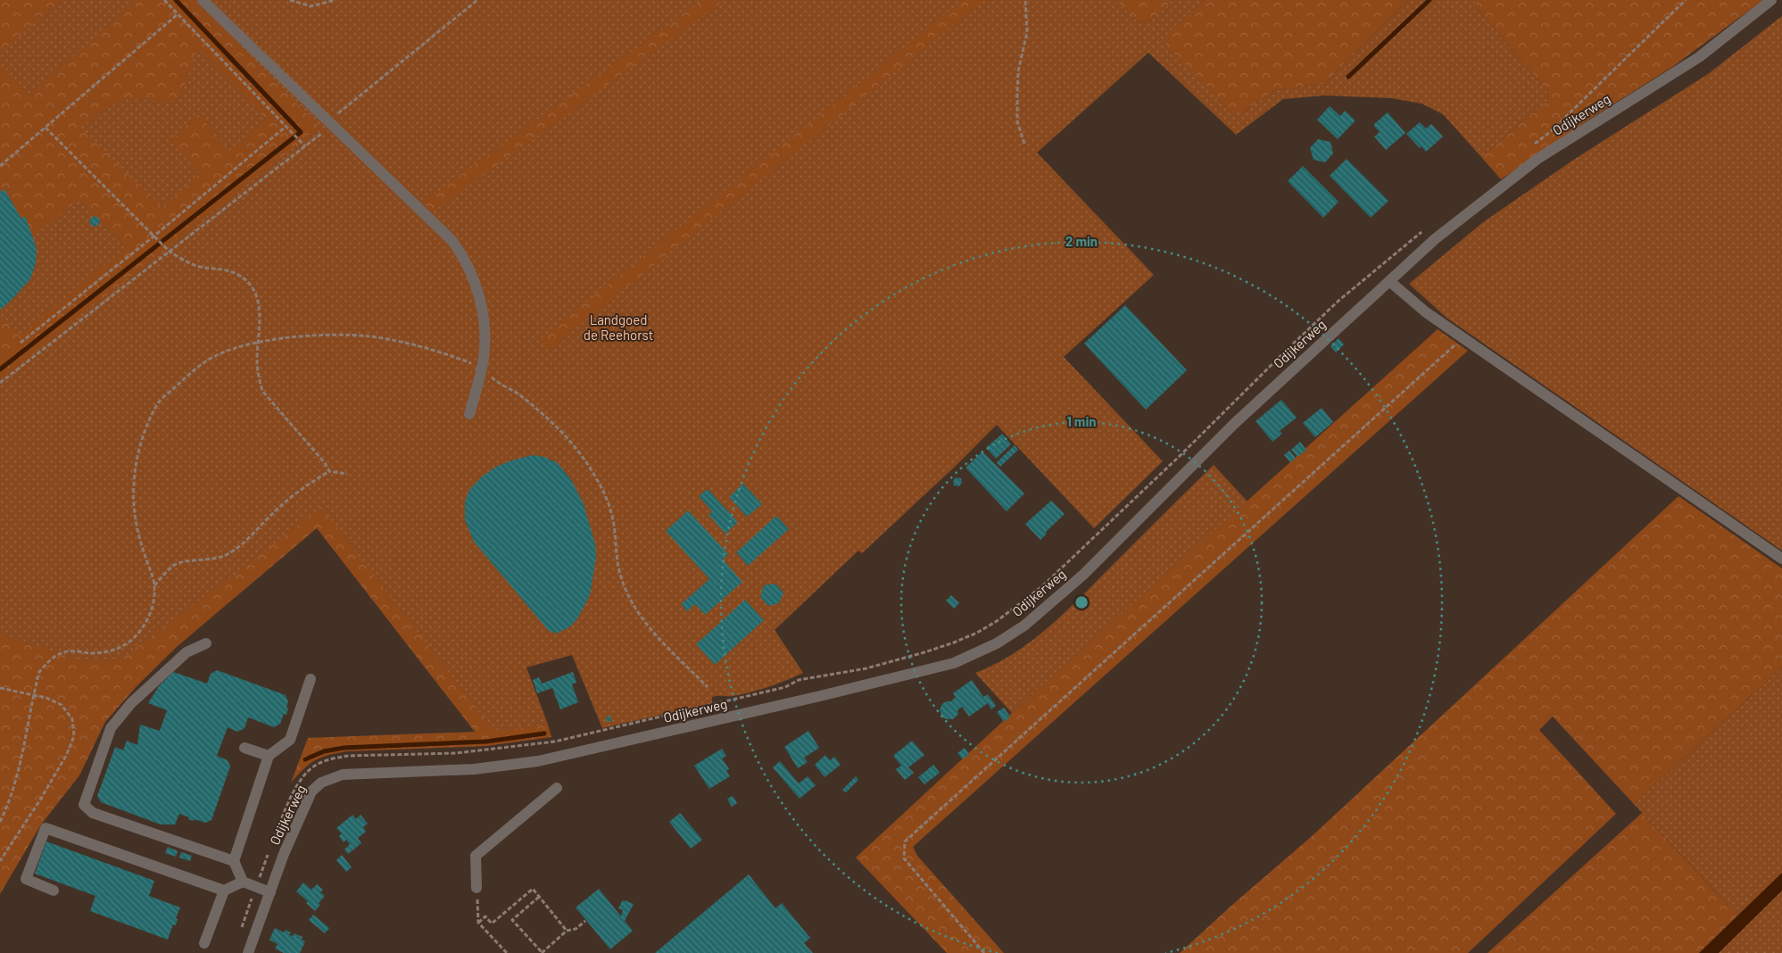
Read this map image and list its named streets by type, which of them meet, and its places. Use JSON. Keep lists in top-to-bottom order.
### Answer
{
  "streets": {
    "street": ["Odijkerweg"]
  },
  "parks": ["Landgoed de Reehorst"],
  "rings": ["2 min", "1 min"]
}
